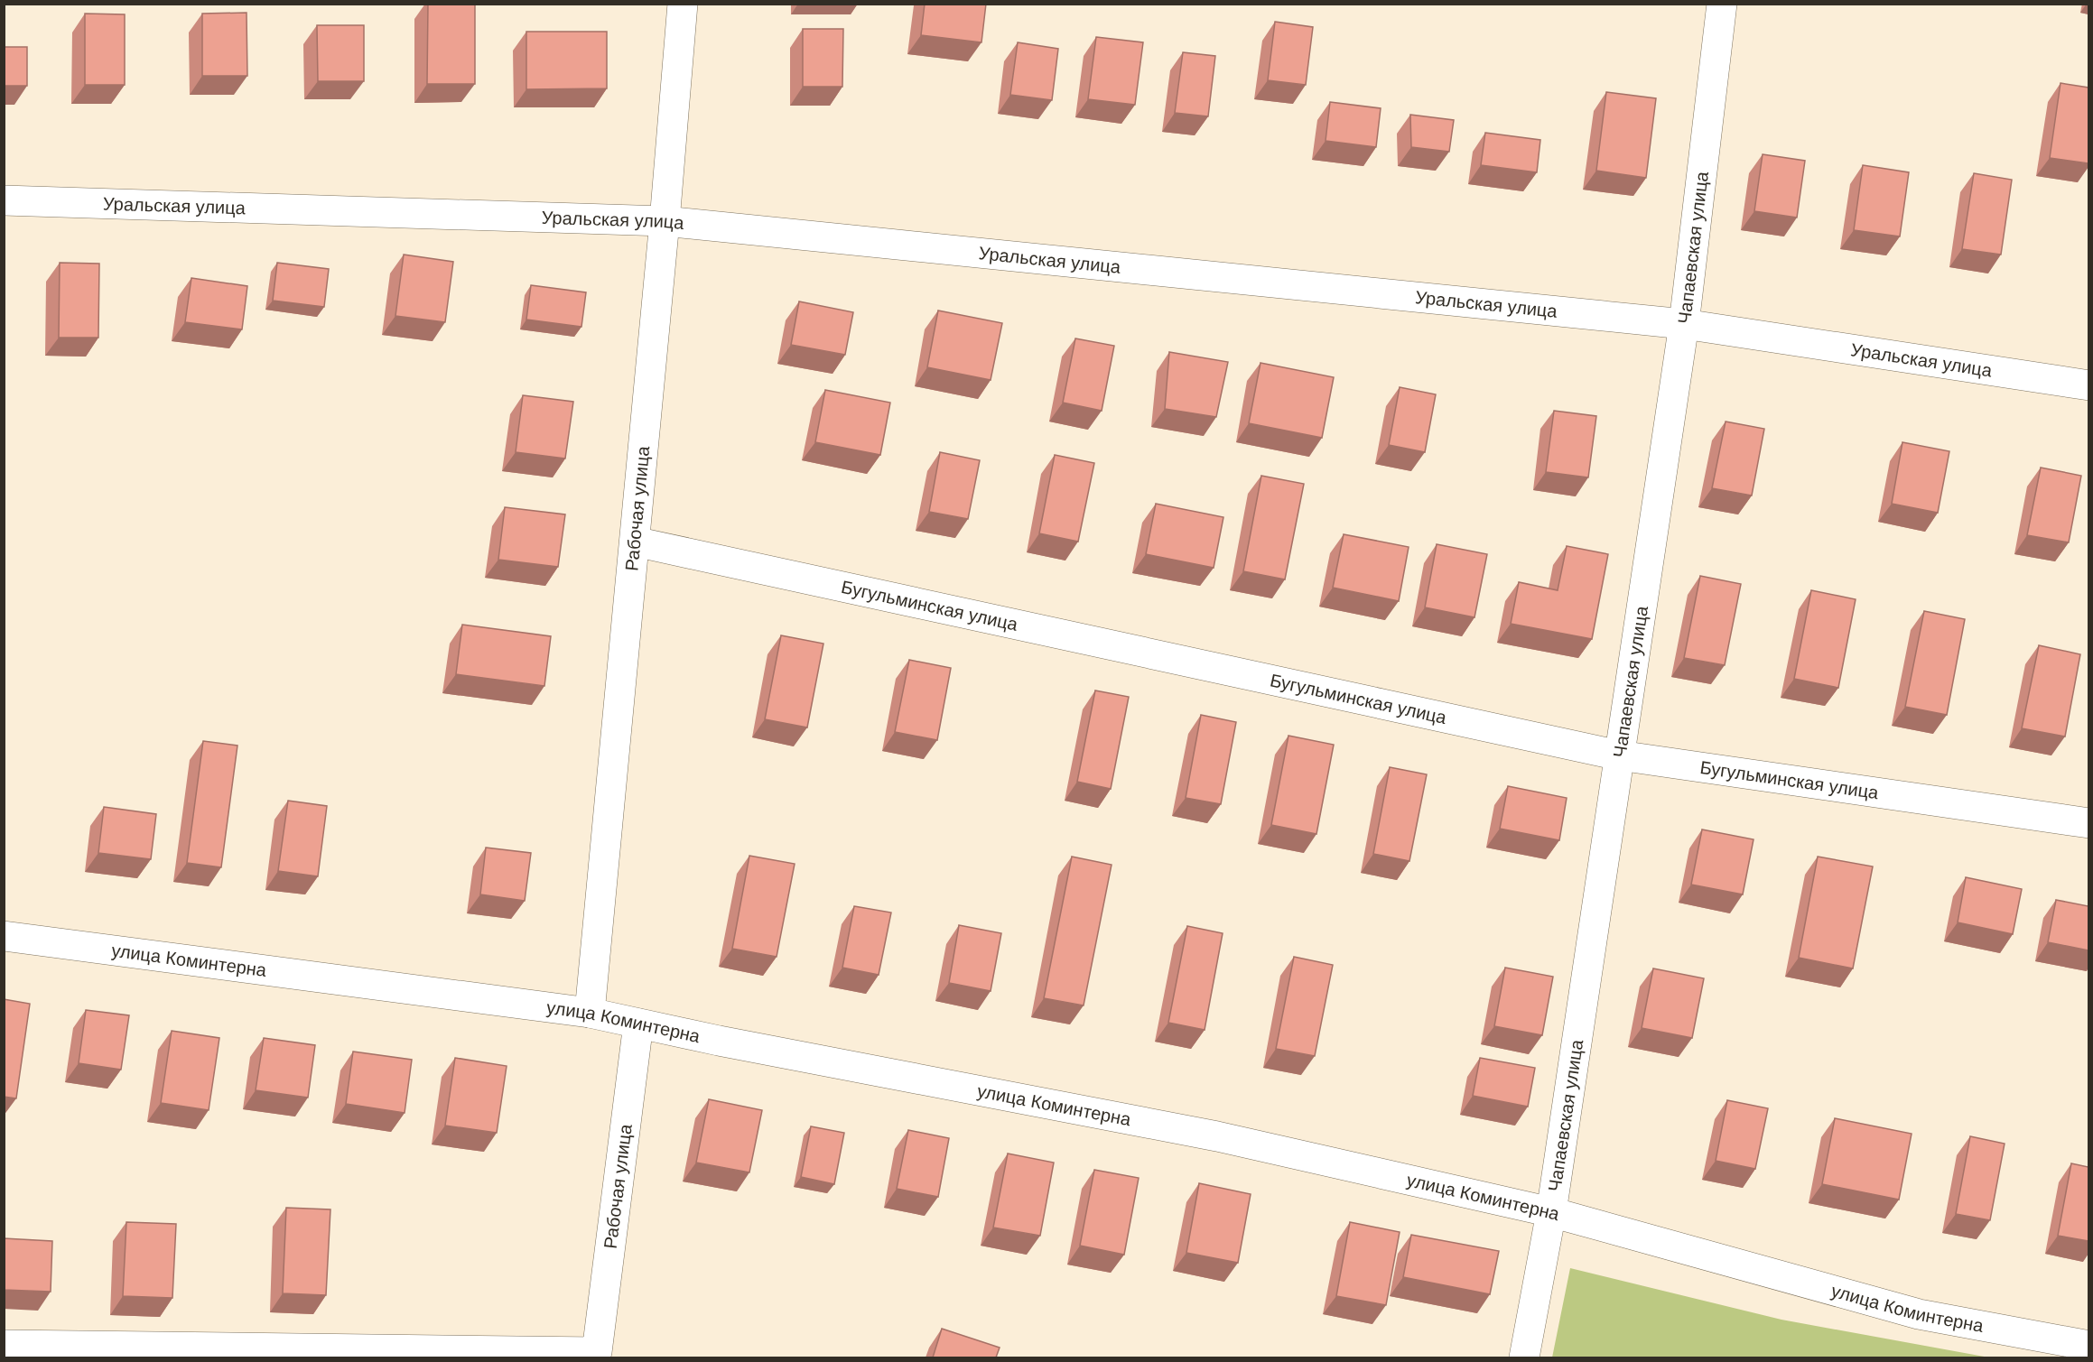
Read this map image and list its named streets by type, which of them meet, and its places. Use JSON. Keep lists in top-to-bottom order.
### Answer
{
  "streets": {
    "street": [
      "Уральская улица",
      "Чапаевская улица",
      "Рабочая улица",
      "Бугульминская улица",
      "улица Коминтерна"
    ]
  },
  "crossings": [
    ["Уральская улица", "Чапаевская улица"],
    ["Уральская улица", "Рабочая улица"],
    ["Чапаевская улица", "Бугульминская улица"],
    ["Чапаевская улица", "улица Коминтерна"],
    ["Рабочая улица", "Бугульминская улица"],
    ["Рабочая улица", "улица Коминтерна"]
  ]
}
